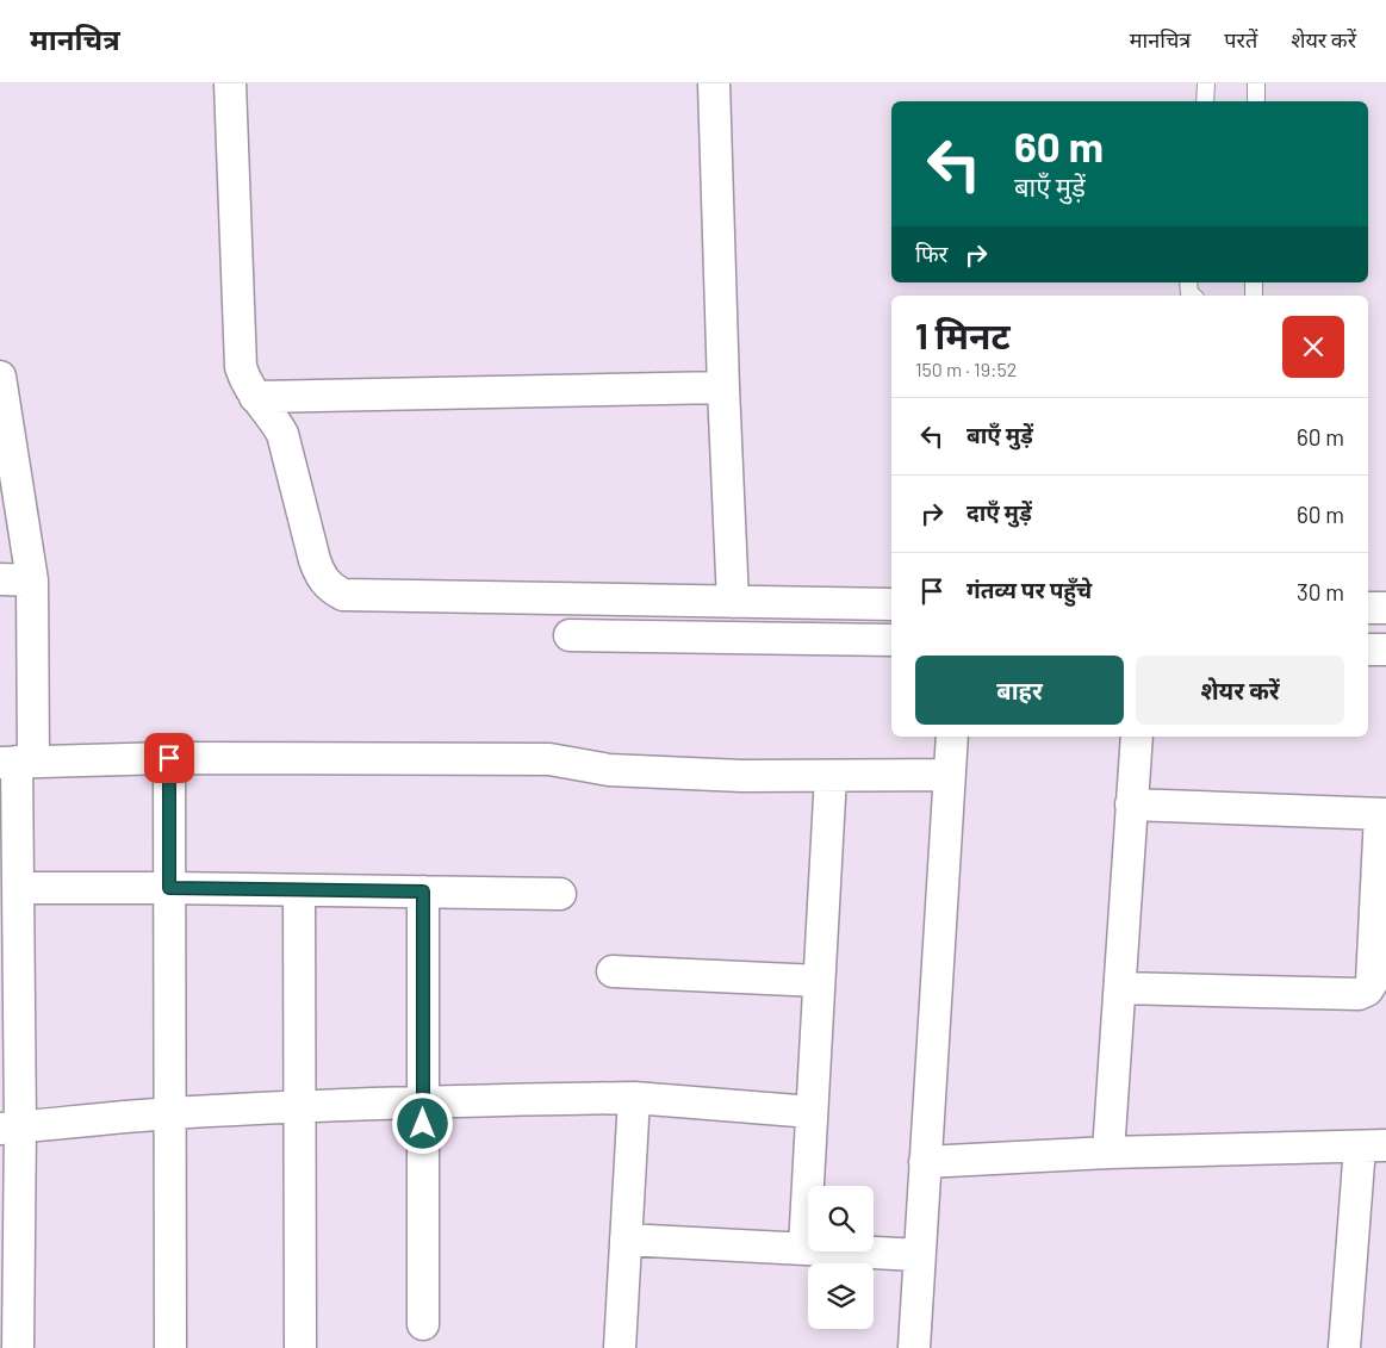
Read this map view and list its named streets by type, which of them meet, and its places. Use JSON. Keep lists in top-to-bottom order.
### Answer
{
  "page": {
    "header": "मानचित्र",
    "nav": ["मानचित्र", "परतें", "शेयर करें"],
    "turn": ["60 m", "बाएँ मुड़ें"],
    "then": "फिर",
    "heading": ["1 मिनट", "150 m · 19:52"],
    "list": [
      {
        "name": "बाएँ मुड़ें",
        "value": "60 m"
      },
      {
        "name": "दाएँ मुड़ें",
        "value": "60 m"
      },
      {
        "name": "गंतव्य पर पहुँचे",
        "value": "30 m"
      }
    ],
    "buttons": ["बाहर", "शेयर करें"]
  }
}
